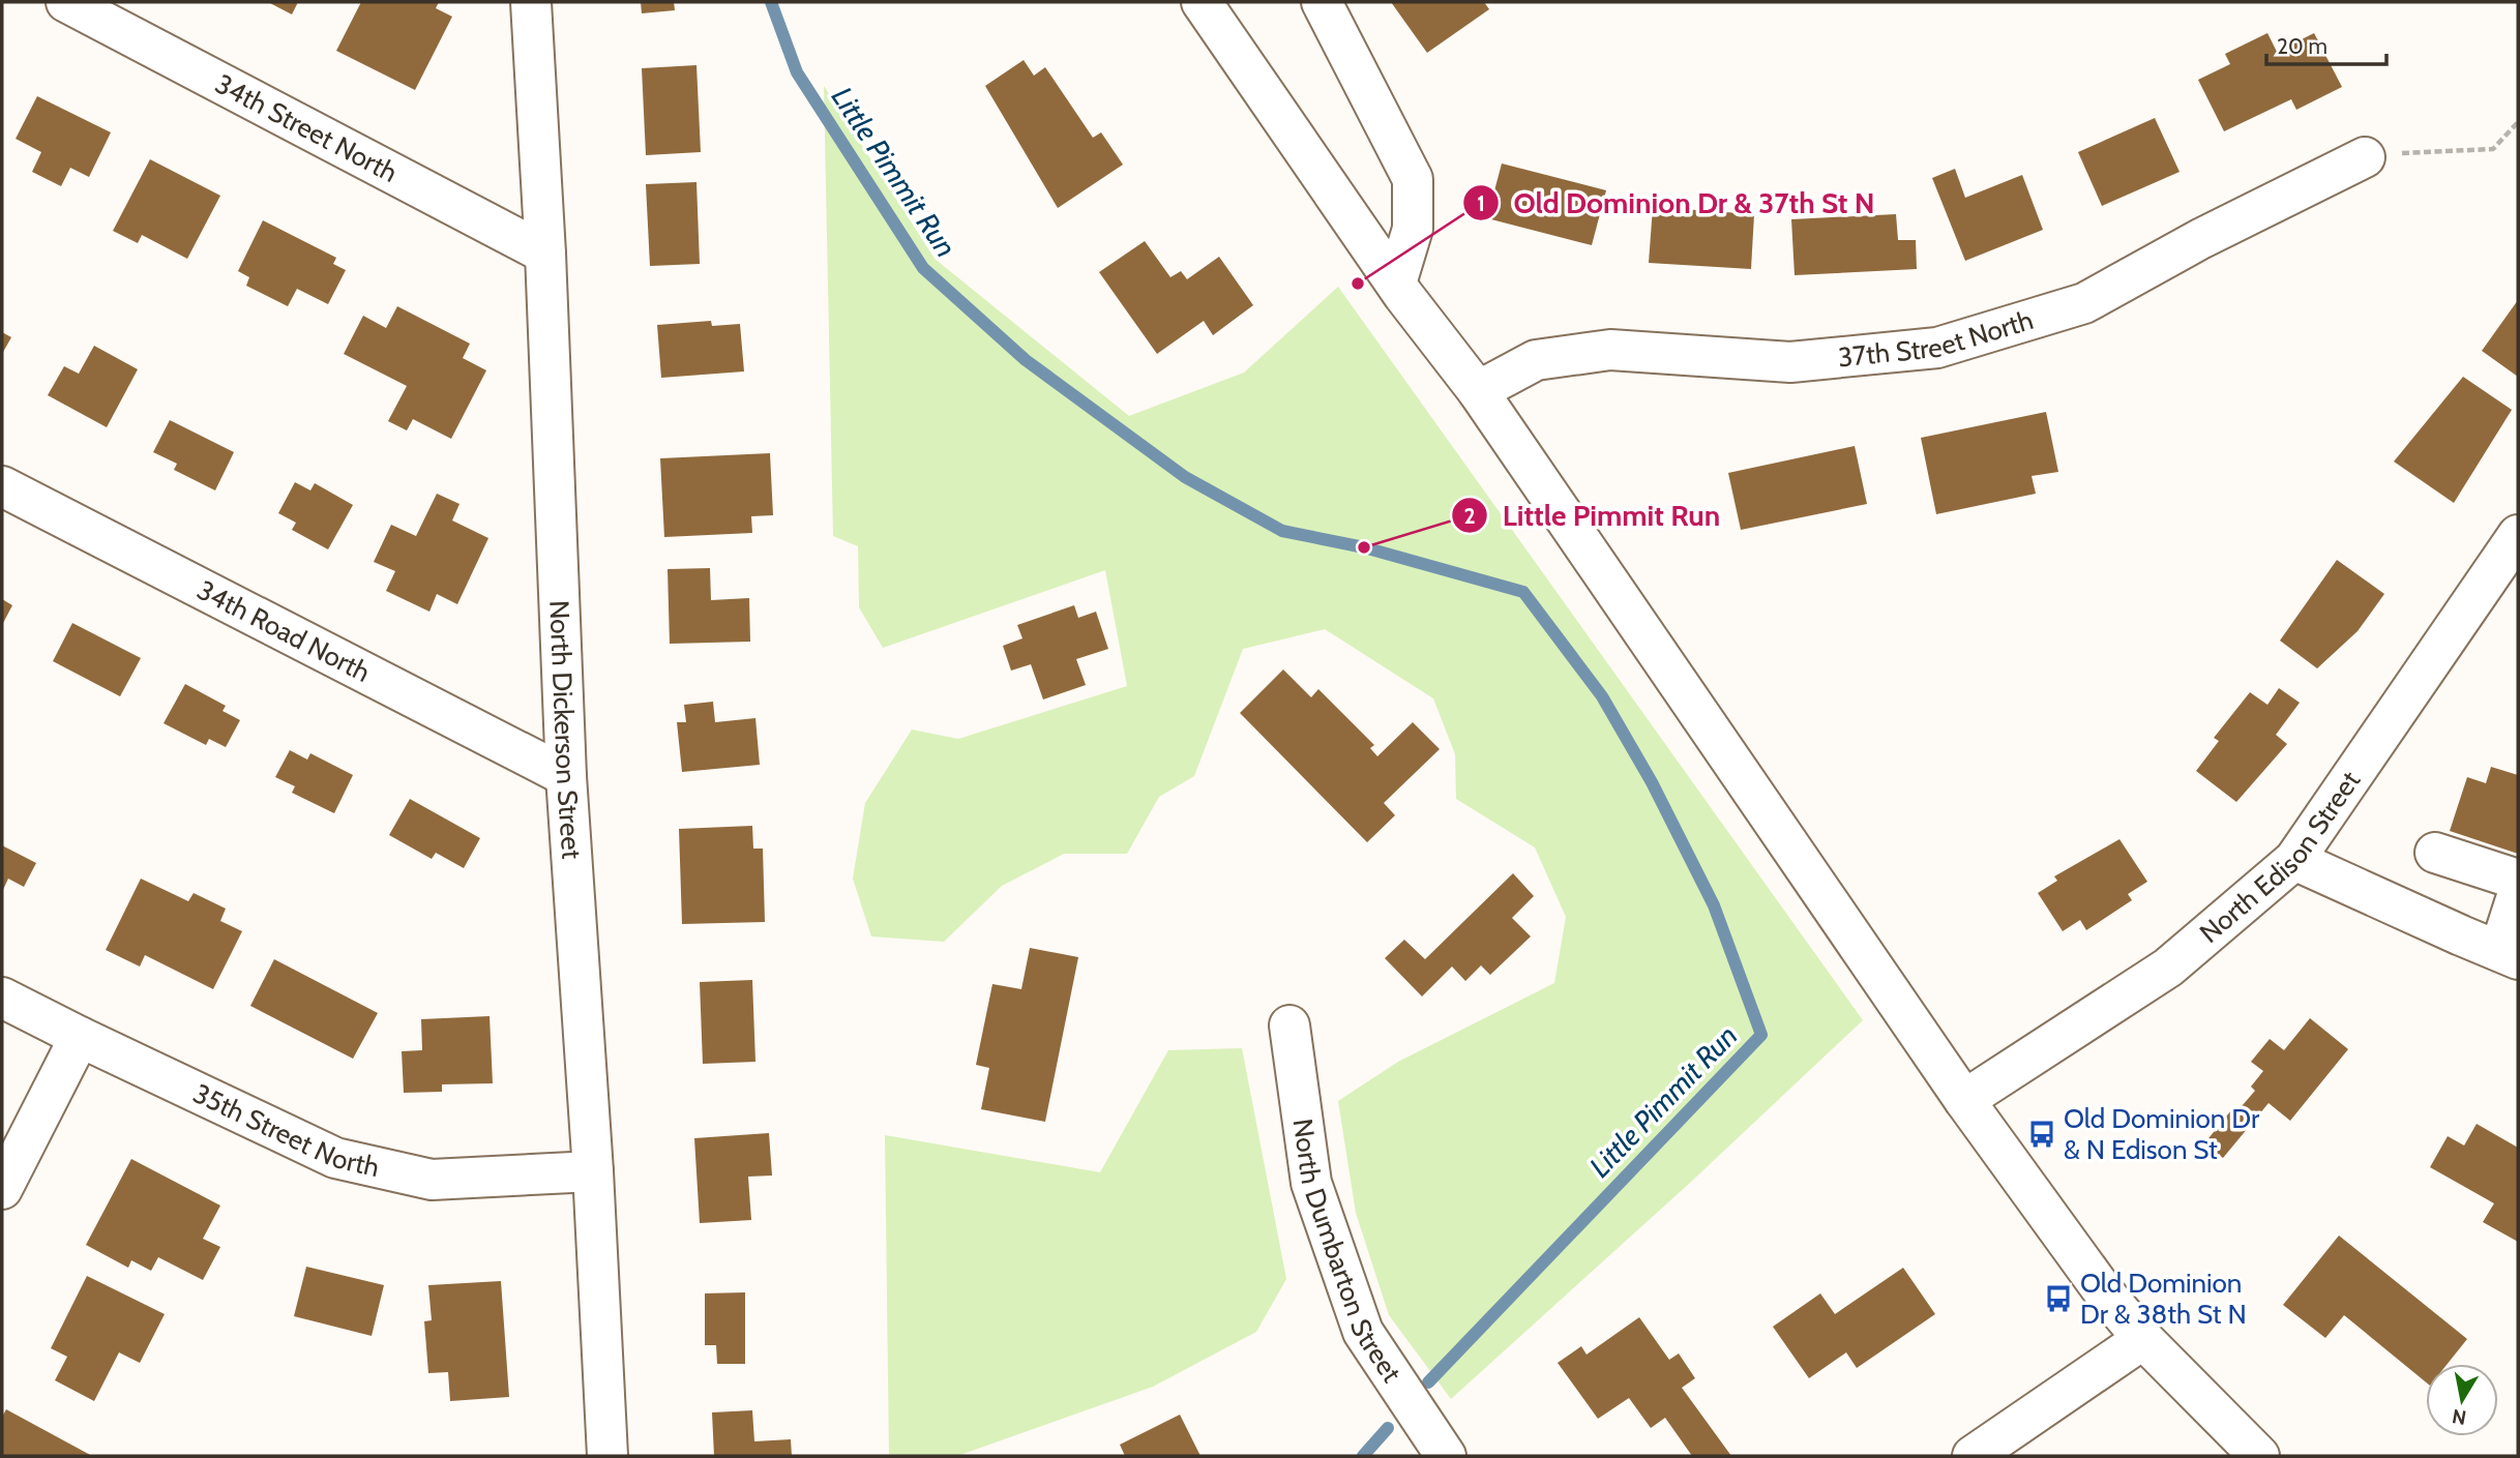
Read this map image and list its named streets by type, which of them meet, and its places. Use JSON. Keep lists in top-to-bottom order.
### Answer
{
  "streets": {
    "street": [
      "34th Street North",
      "37th Street North",
      "34th Road North",
      "North Dickerson Street",
      "North Edison Street",
      "35th Street North",
      "North Dumbarton Street"
    ]
  },
  "crossings": [
    ["34th Street North", "North Dickerson Street"],
    ["34th Road North", "North Dickerson Street"],
    ["North Dickerson Street", "35th Street North"]
  ],
  "water": ["Little Pimmit Run"],
  "places": {
    "other": ["Old Dominion Dr & 37th St N", "Little Pimmit Run"],
    "bus stop": ["Old Dominion Dr & N Edison St", "Old Dominion Dr & 38th St N"]
  },
  "scale_bar": "20 m",
  "north": "bottom"
}
